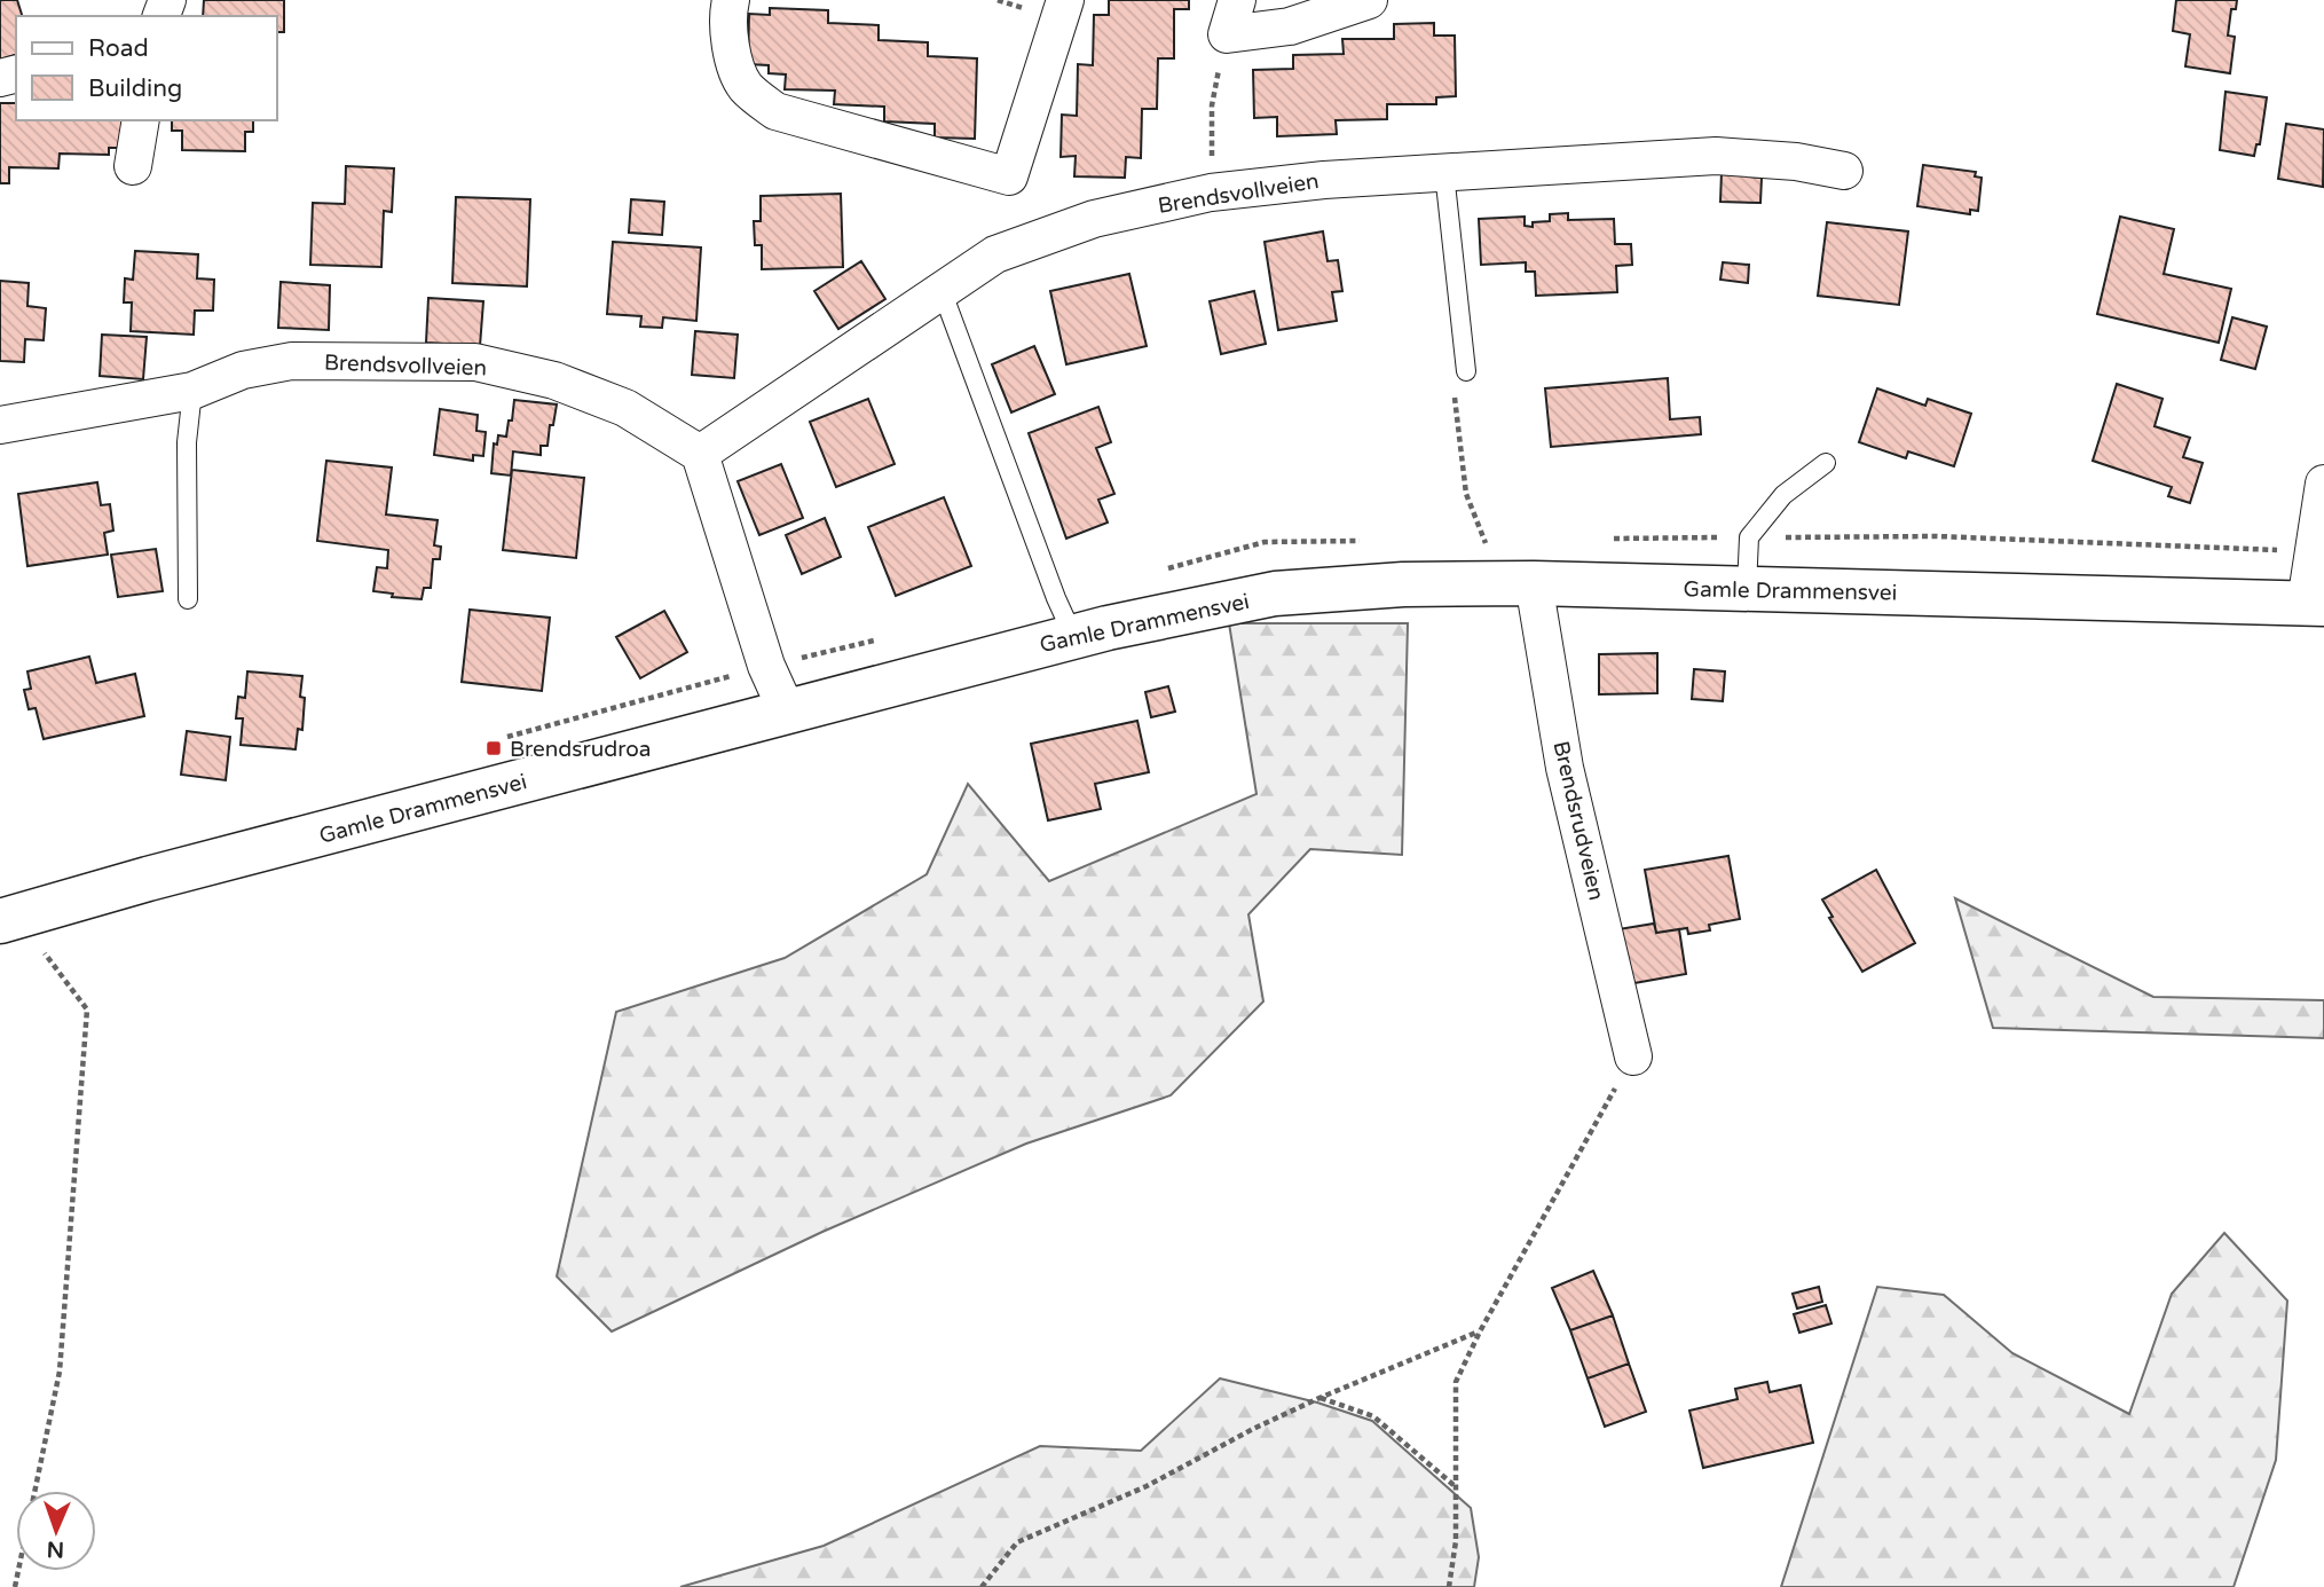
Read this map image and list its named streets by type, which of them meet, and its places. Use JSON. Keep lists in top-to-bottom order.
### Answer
{
  "streets": {
    "main road": ["Gamle Drammensvei"],
    "street": ["Brendsvollveien", "Brendsrudveien"]
  },
  "crossings": [
    ["Gamle Drammensvei", "Brendsrudveien"]
  ],
  "places": {
    "transit": ["Brendsrudroa"]
  },
  "legend": ["Road", "Building"],
  "north": "bottom"
}
